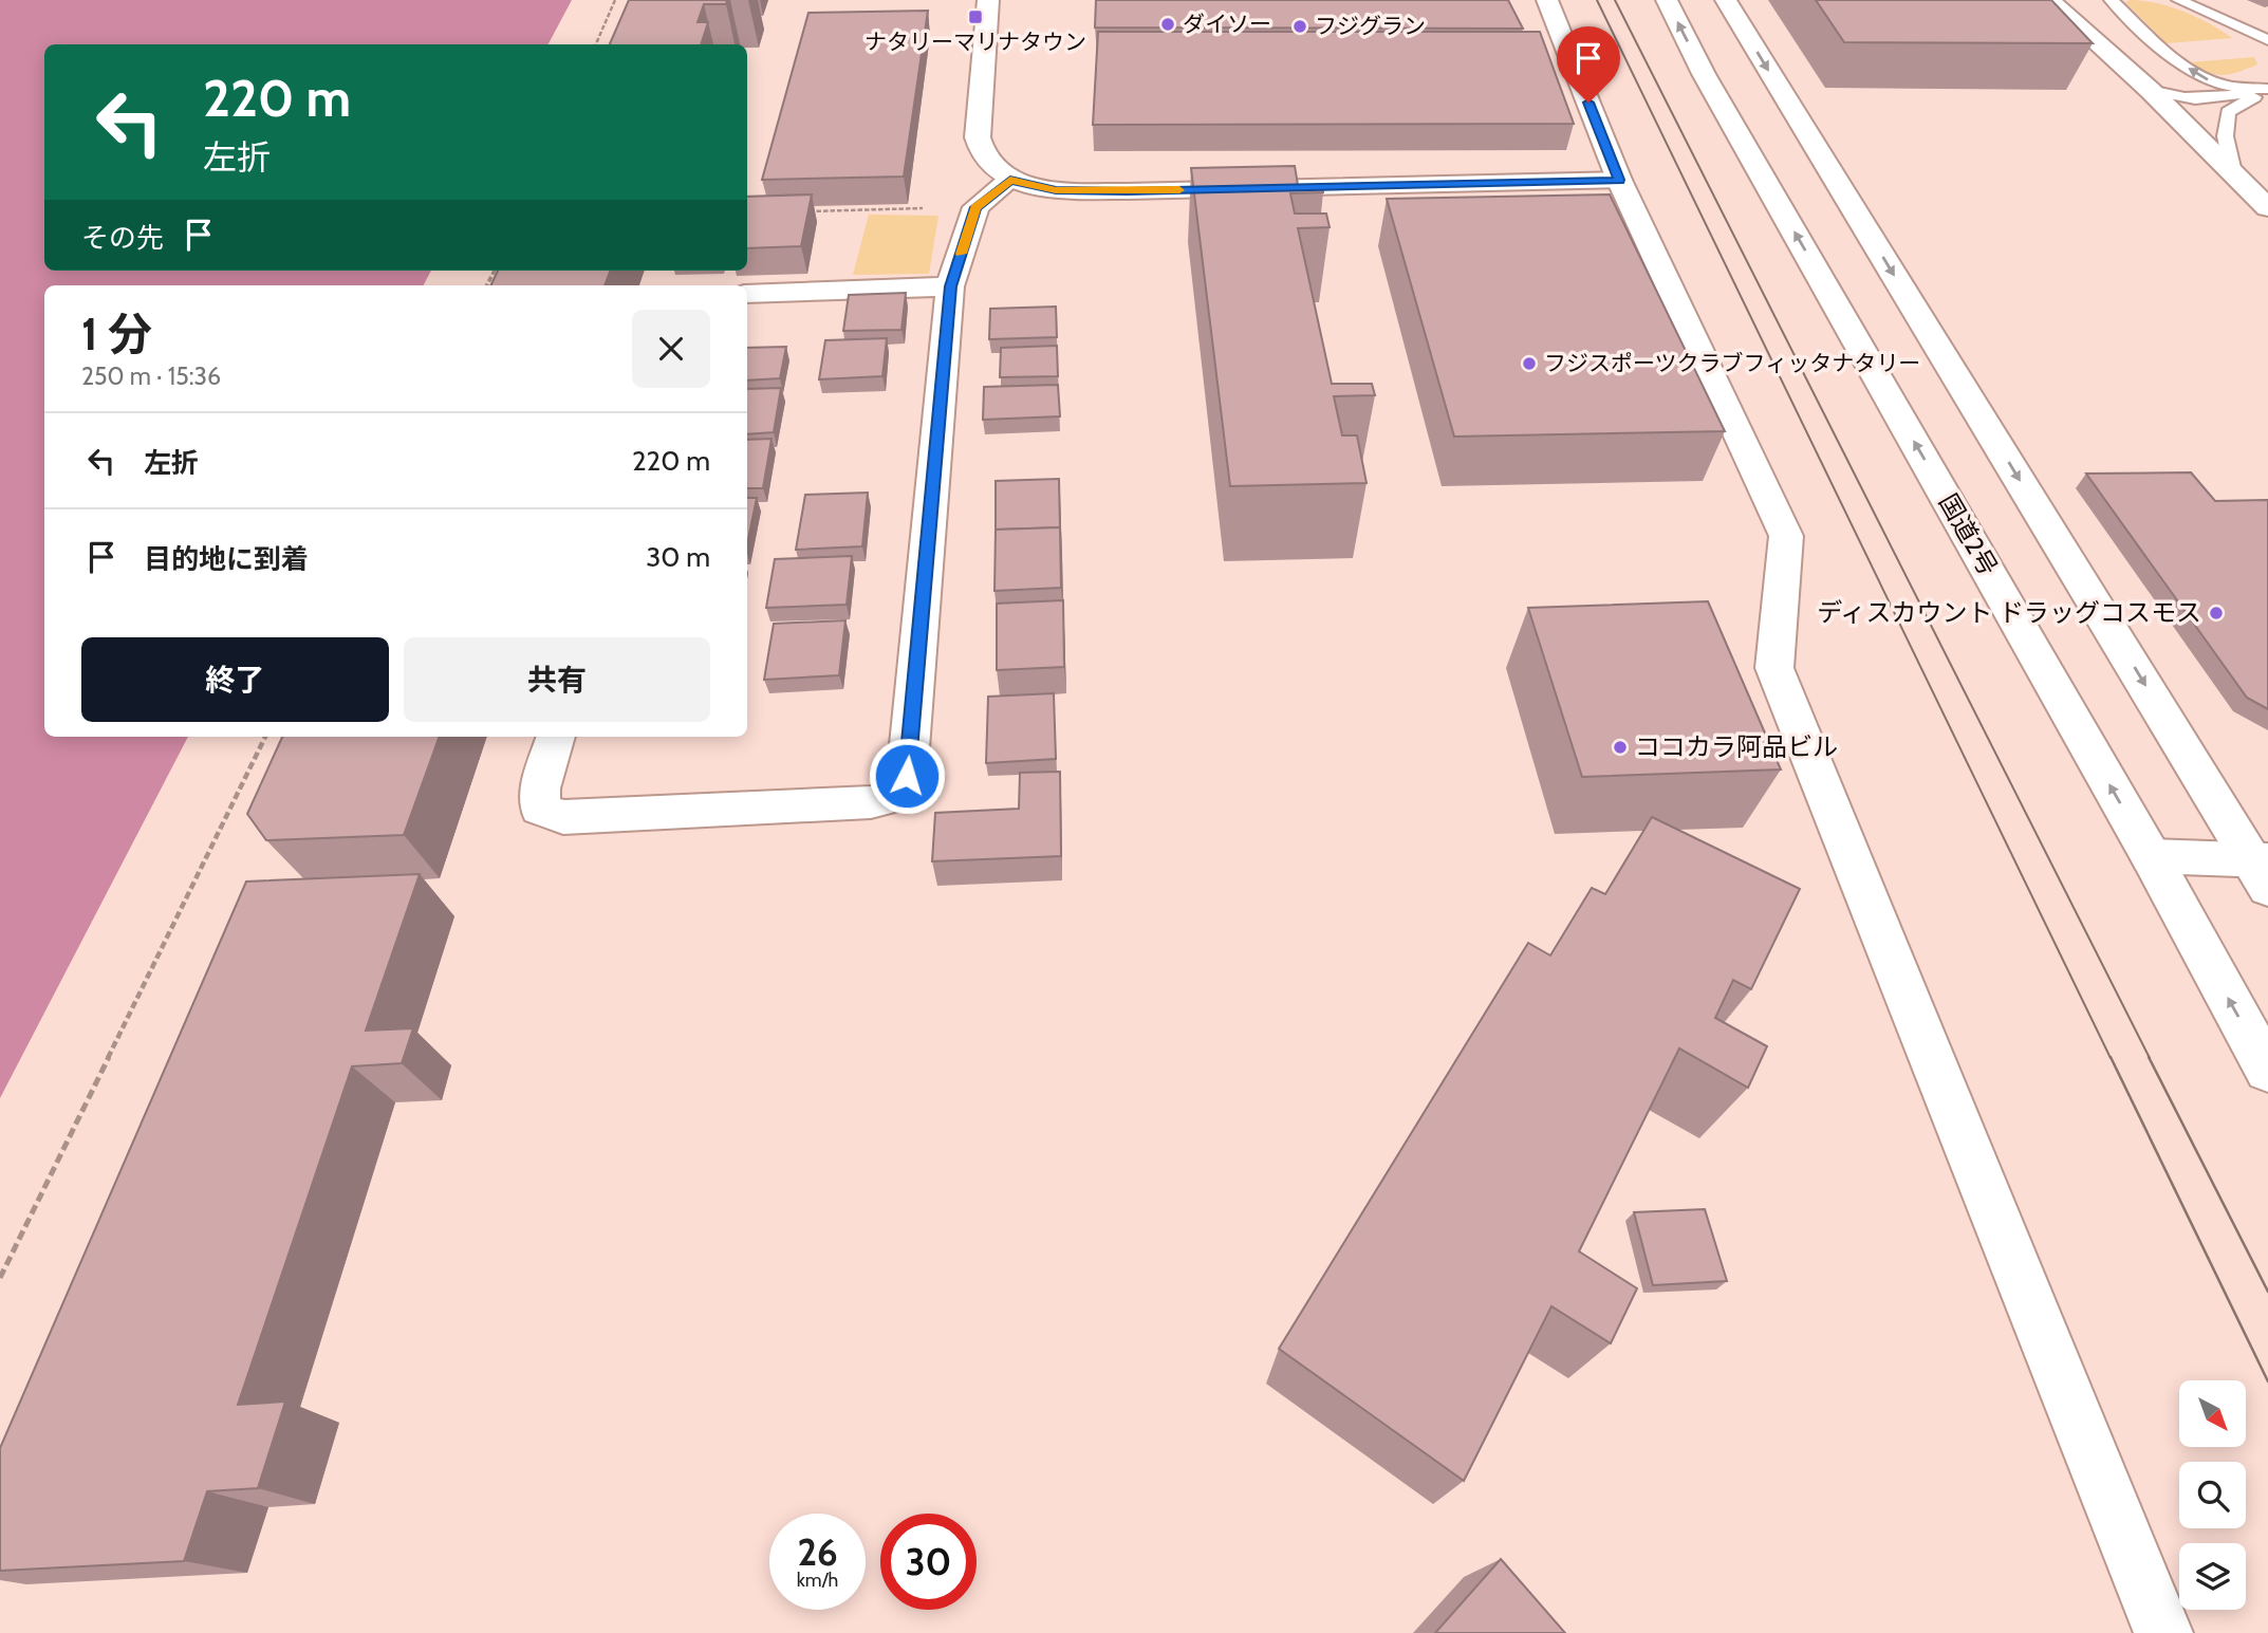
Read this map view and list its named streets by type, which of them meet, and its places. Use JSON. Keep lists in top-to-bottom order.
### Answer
{
  "streets": {
    "main road": ["国道2号"]
  },
  "places": {
    "transit": ["ナタリーマリナタウン"],
    "other": [
      "ダイソー",
      "フジグラン",
      "フジスポーツクラブフィッタナタリー",
      "ディスカウント ドラッグコスモス",
      "ココカラ阿品ビル"
    ]
  },
  "north": "bottom right",
  "page": {
    "turn": ["220 m", "左折"],
    "then": "その先",
    "heading": ["1 分", "250 m · 15:36"],
    "list": [
      {
        "name": "左折",
        "value": "220 m"
      },
      {
        "name": "目的地に到着",
        "value": "30 m"
      }
    ],
    "buttons": ["終了", "共有"],
    "speed": "26 km/h",
    "limit": "30"
  }
}
